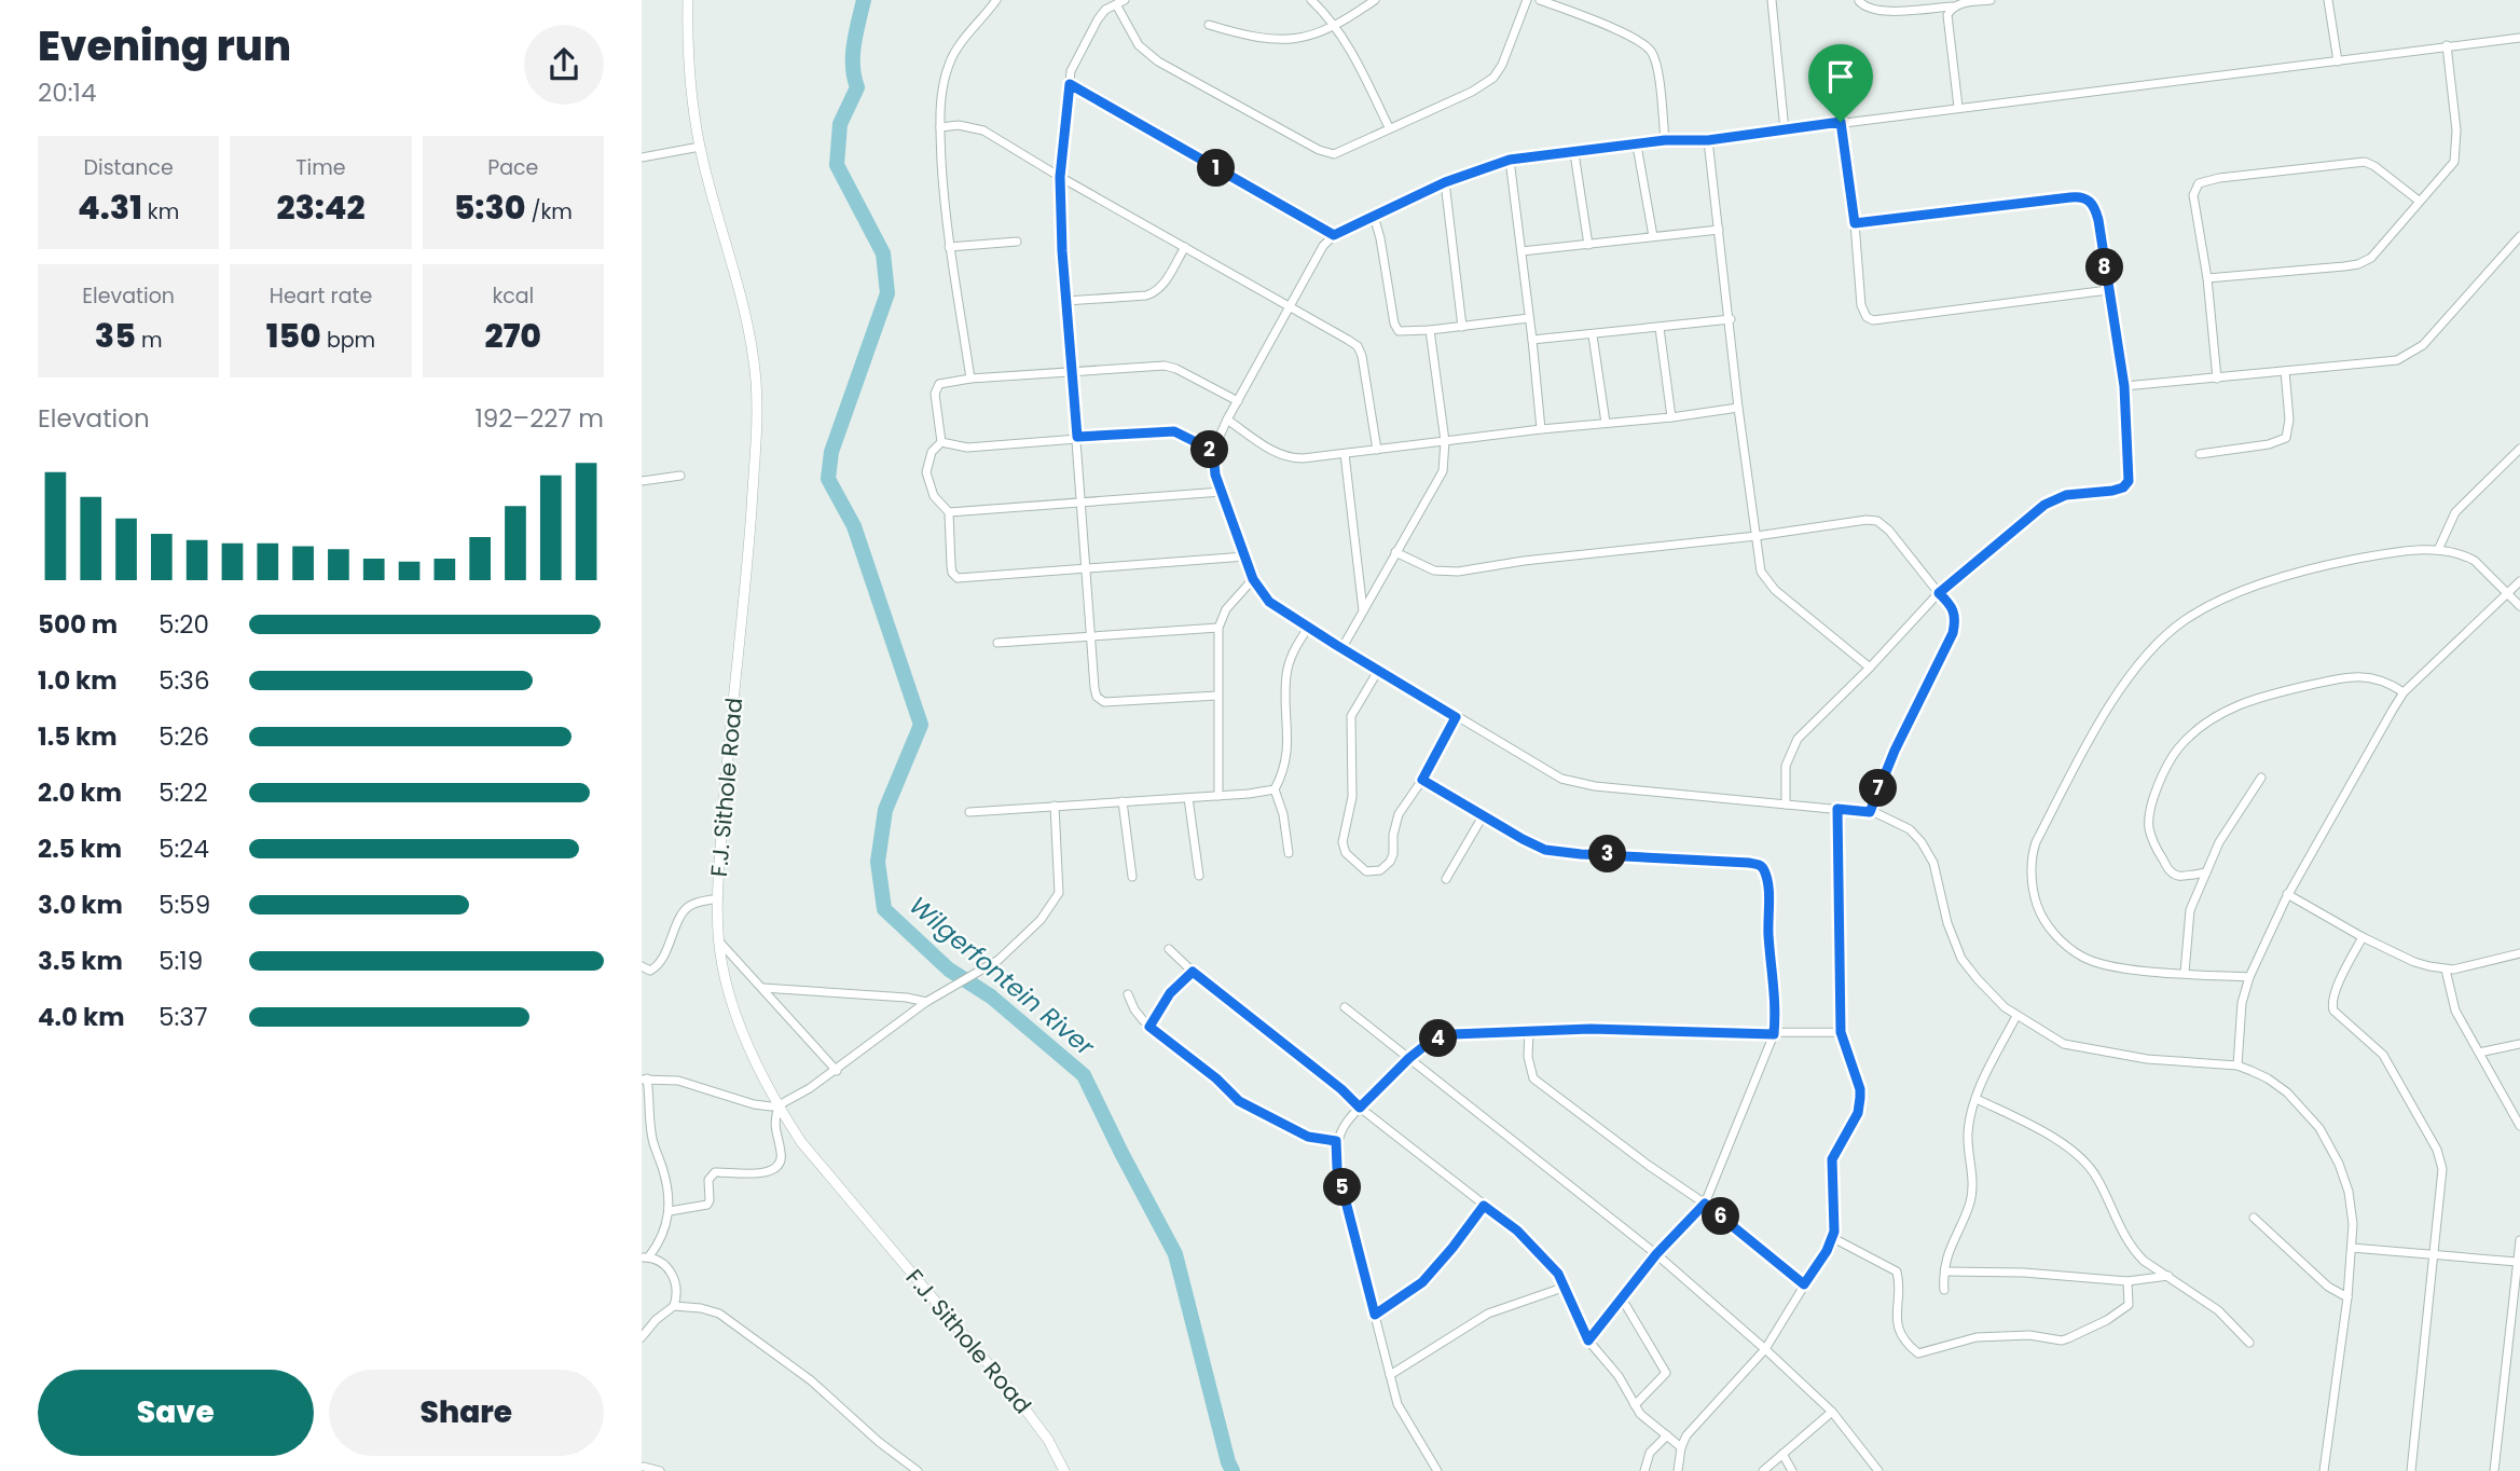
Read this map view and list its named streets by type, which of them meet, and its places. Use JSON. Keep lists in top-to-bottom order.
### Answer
{
  "streets": {
    "street": ["F.J. Sithole Road"]
  },
  "water": ["Wilgerfontein River"],
  "page": {
    "heading": ["Evening run", "20:14"],
    "stats": [
      ["Distance", "4.31 km"],
      ["Time", "23:42"],
      ["Pace", "5:30 /km"],
      ["Elevation", "35 m"],
      ["Heart rate", "150 bpm"],
      ["kcal", "270"]
    ],
    "pins": [
      "1",
      "8",
      "2",
      "7",
      "3",
      "4",
      "5",
      "6"
    ],
    "chart": ["Elevation", "192–227 m"],
    "list": [
      {
        "name": "500 m",
        "note": "5:20"
      },
      {
        "name": "1.0 km",
        "note": "5:36"
      },
      {
        "name": "1.5 km",
        "note": "5:26"
      },
      {
        "name": "2.0 km",
        "note": "5:22"
      },
      {
        "name": "2.5 km",
        "note": "5:24"
      },
      {
        "name": "3.0 km",
        "note": "5:59"
      },
      {
        "name": "3.5 km",
        "note": "5:19"
      },
      {
        "name": "4.0 km",
        "note": "5:37"
      }
    ],
    "buttons": ["Save", "Share"]
  }
}
